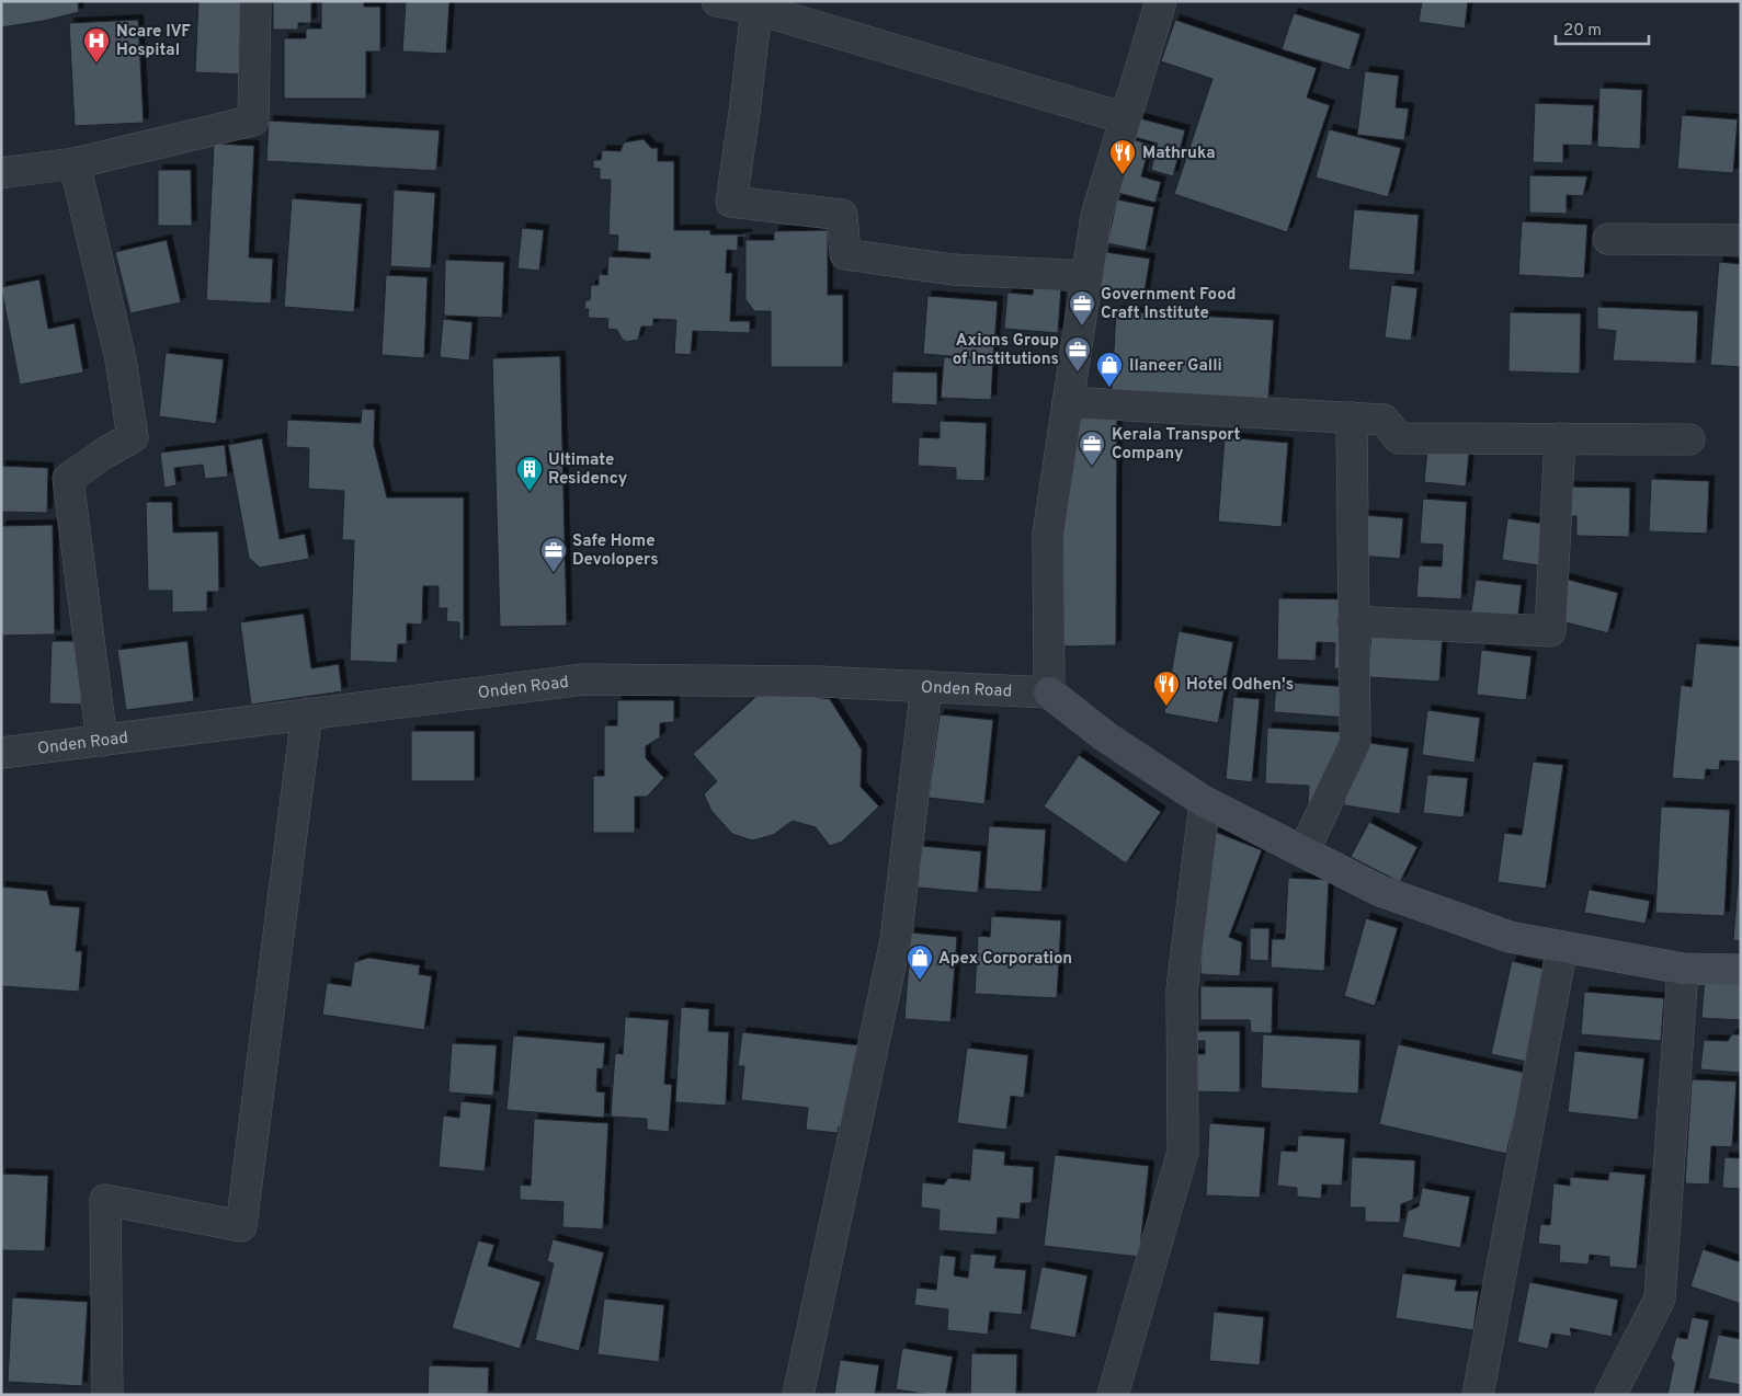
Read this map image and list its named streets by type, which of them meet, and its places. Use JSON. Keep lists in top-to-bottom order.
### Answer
{
  "streets": {
    "street": ["Onden Road"]
  },
  "places": {
    "hospital": ["Ncare IVF Hospital"],
    "restaurant": ["Mathruka", "Hotel Odhen's"],
    "office": [
      "Government Food Craft Institute",
      "Axions Group of Institutions",
      "Kerala Transport Company",
      "Safe Home Devolopers"
    ],
    "shop": ["Ilaneer Galli", "Apex Corporation"],
    "building": ["Ultimate Residency"]
  },
  "scale_bar": "20 m"
}
